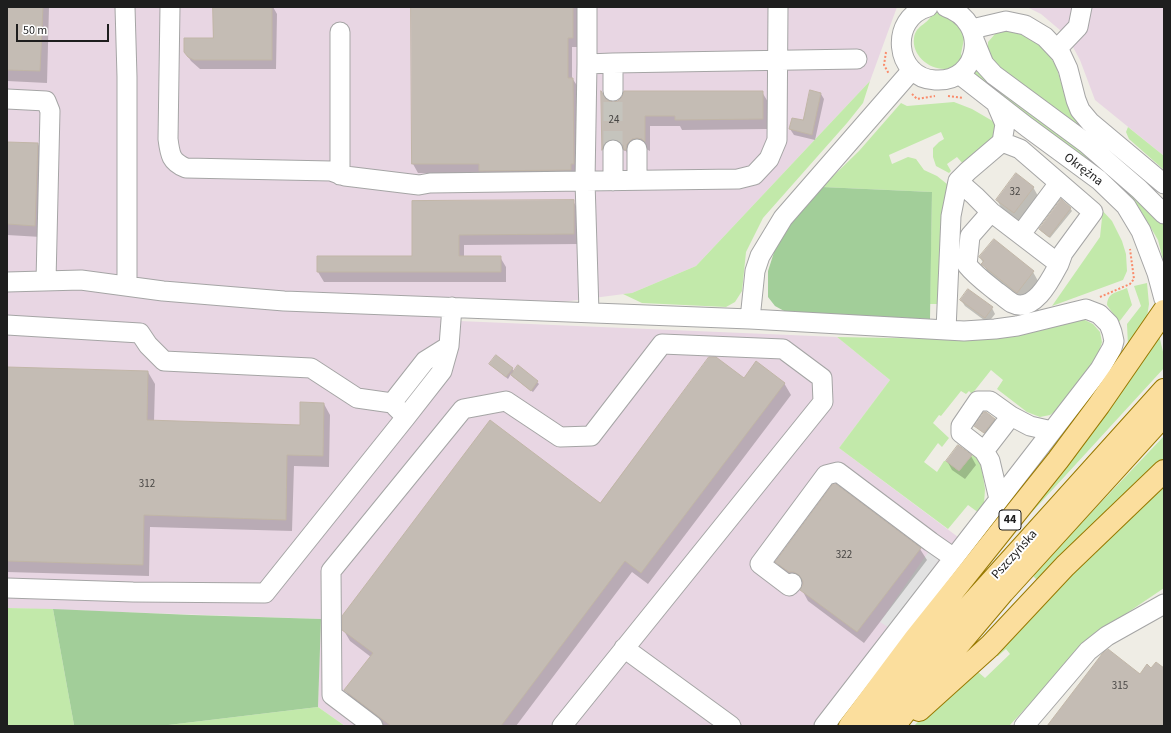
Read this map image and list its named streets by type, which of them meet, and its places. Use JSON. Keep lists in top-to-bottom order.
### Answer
{
  "streets": {
    "main road": ["44", "Pszczyńska"],
    "street": ["Okrężna"]
  },
  "house_numbers": [
    "24",
    "32",
    "312",
    "322",
    "315"
  ],
  "scale_bar": "50 m"
}
